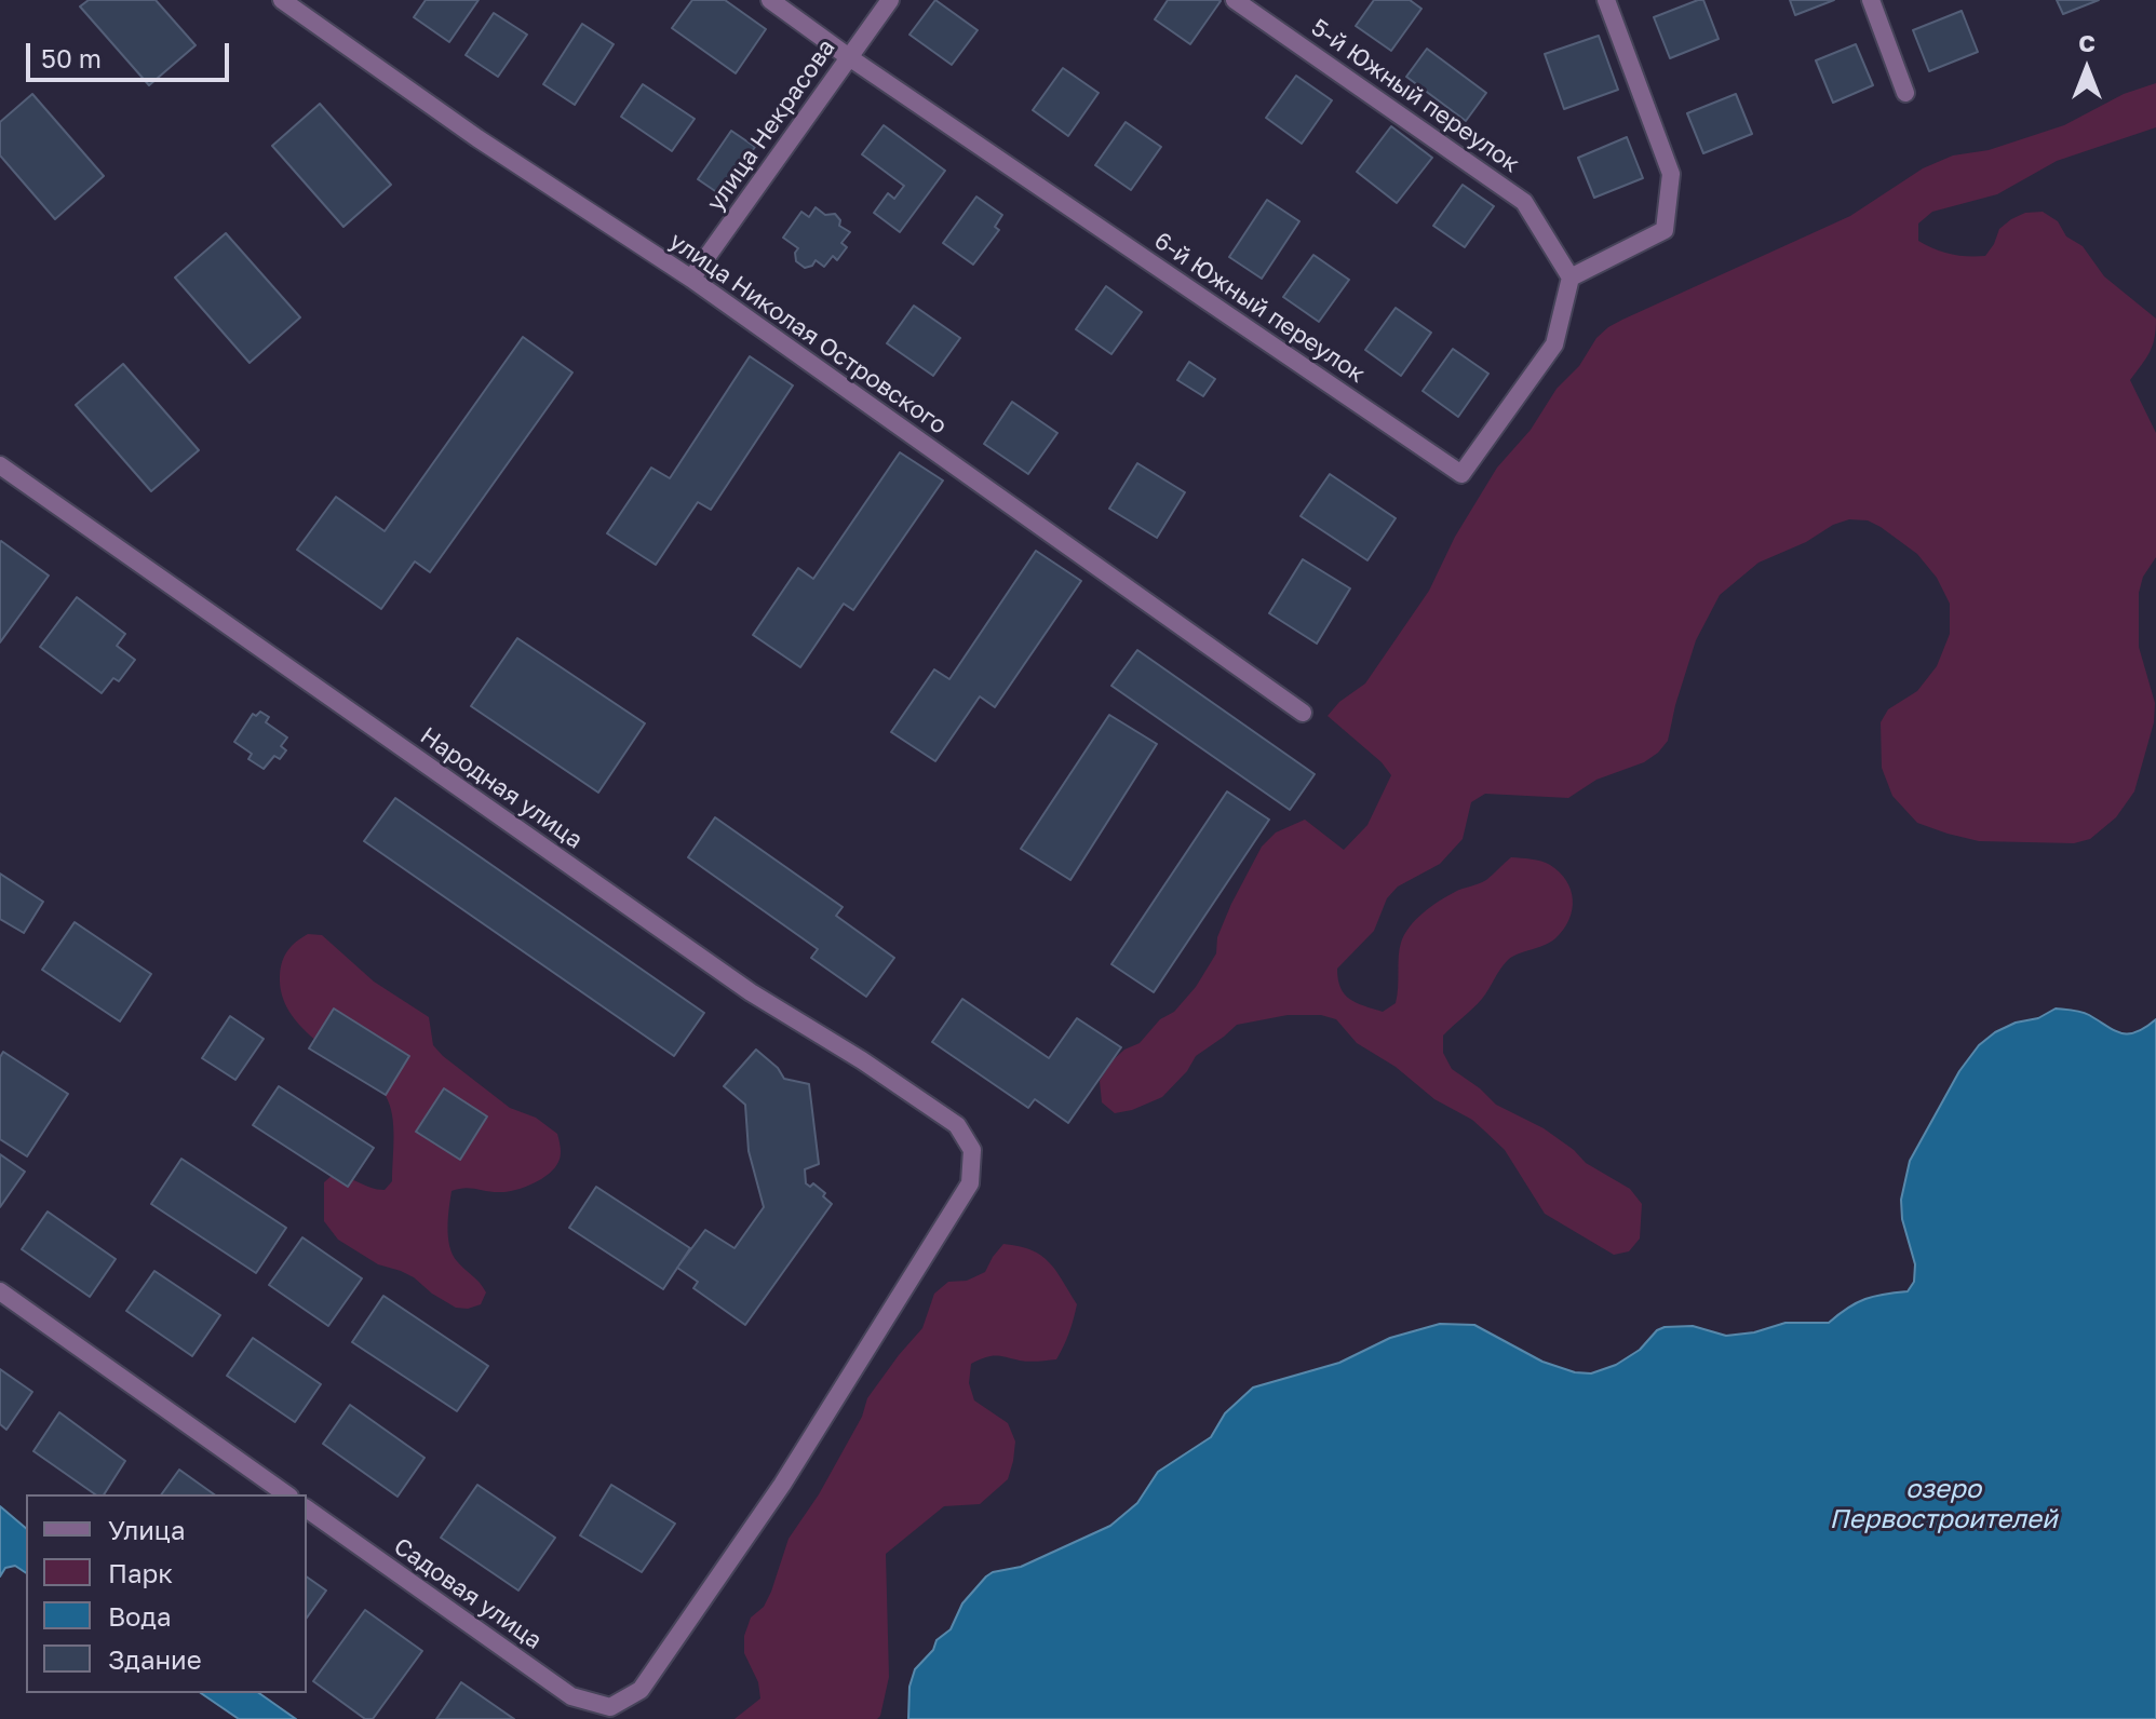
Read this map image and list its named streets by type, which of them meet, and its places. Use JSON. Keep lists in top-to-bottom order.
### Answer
{
  "streets": {
    "street": [
      "5-й Южный переулок",
      "улица Некрасова",
      "6-й Южный переулок",
      "улица Николая Островского",
      "Народная улица",
      "Садовая улица"
    ]
  },
  "crossings": [
    ["5-й Южный переулок", "6-й Южный переулок"],
    ["улица Некрасова", "6-й Южный переулок"],
    ["улица Некрасова", "улица Николая Островского"],
    ["Народная улица", "Садовая улица"]
  ],
  "water": ["озеро Первостроителей"],
  "legend": [
    "Улица",
    "Парк",
    "Вода",
    "Здание"
  ],
  "scale_bar": "50 m",
  "north": "top"
}
